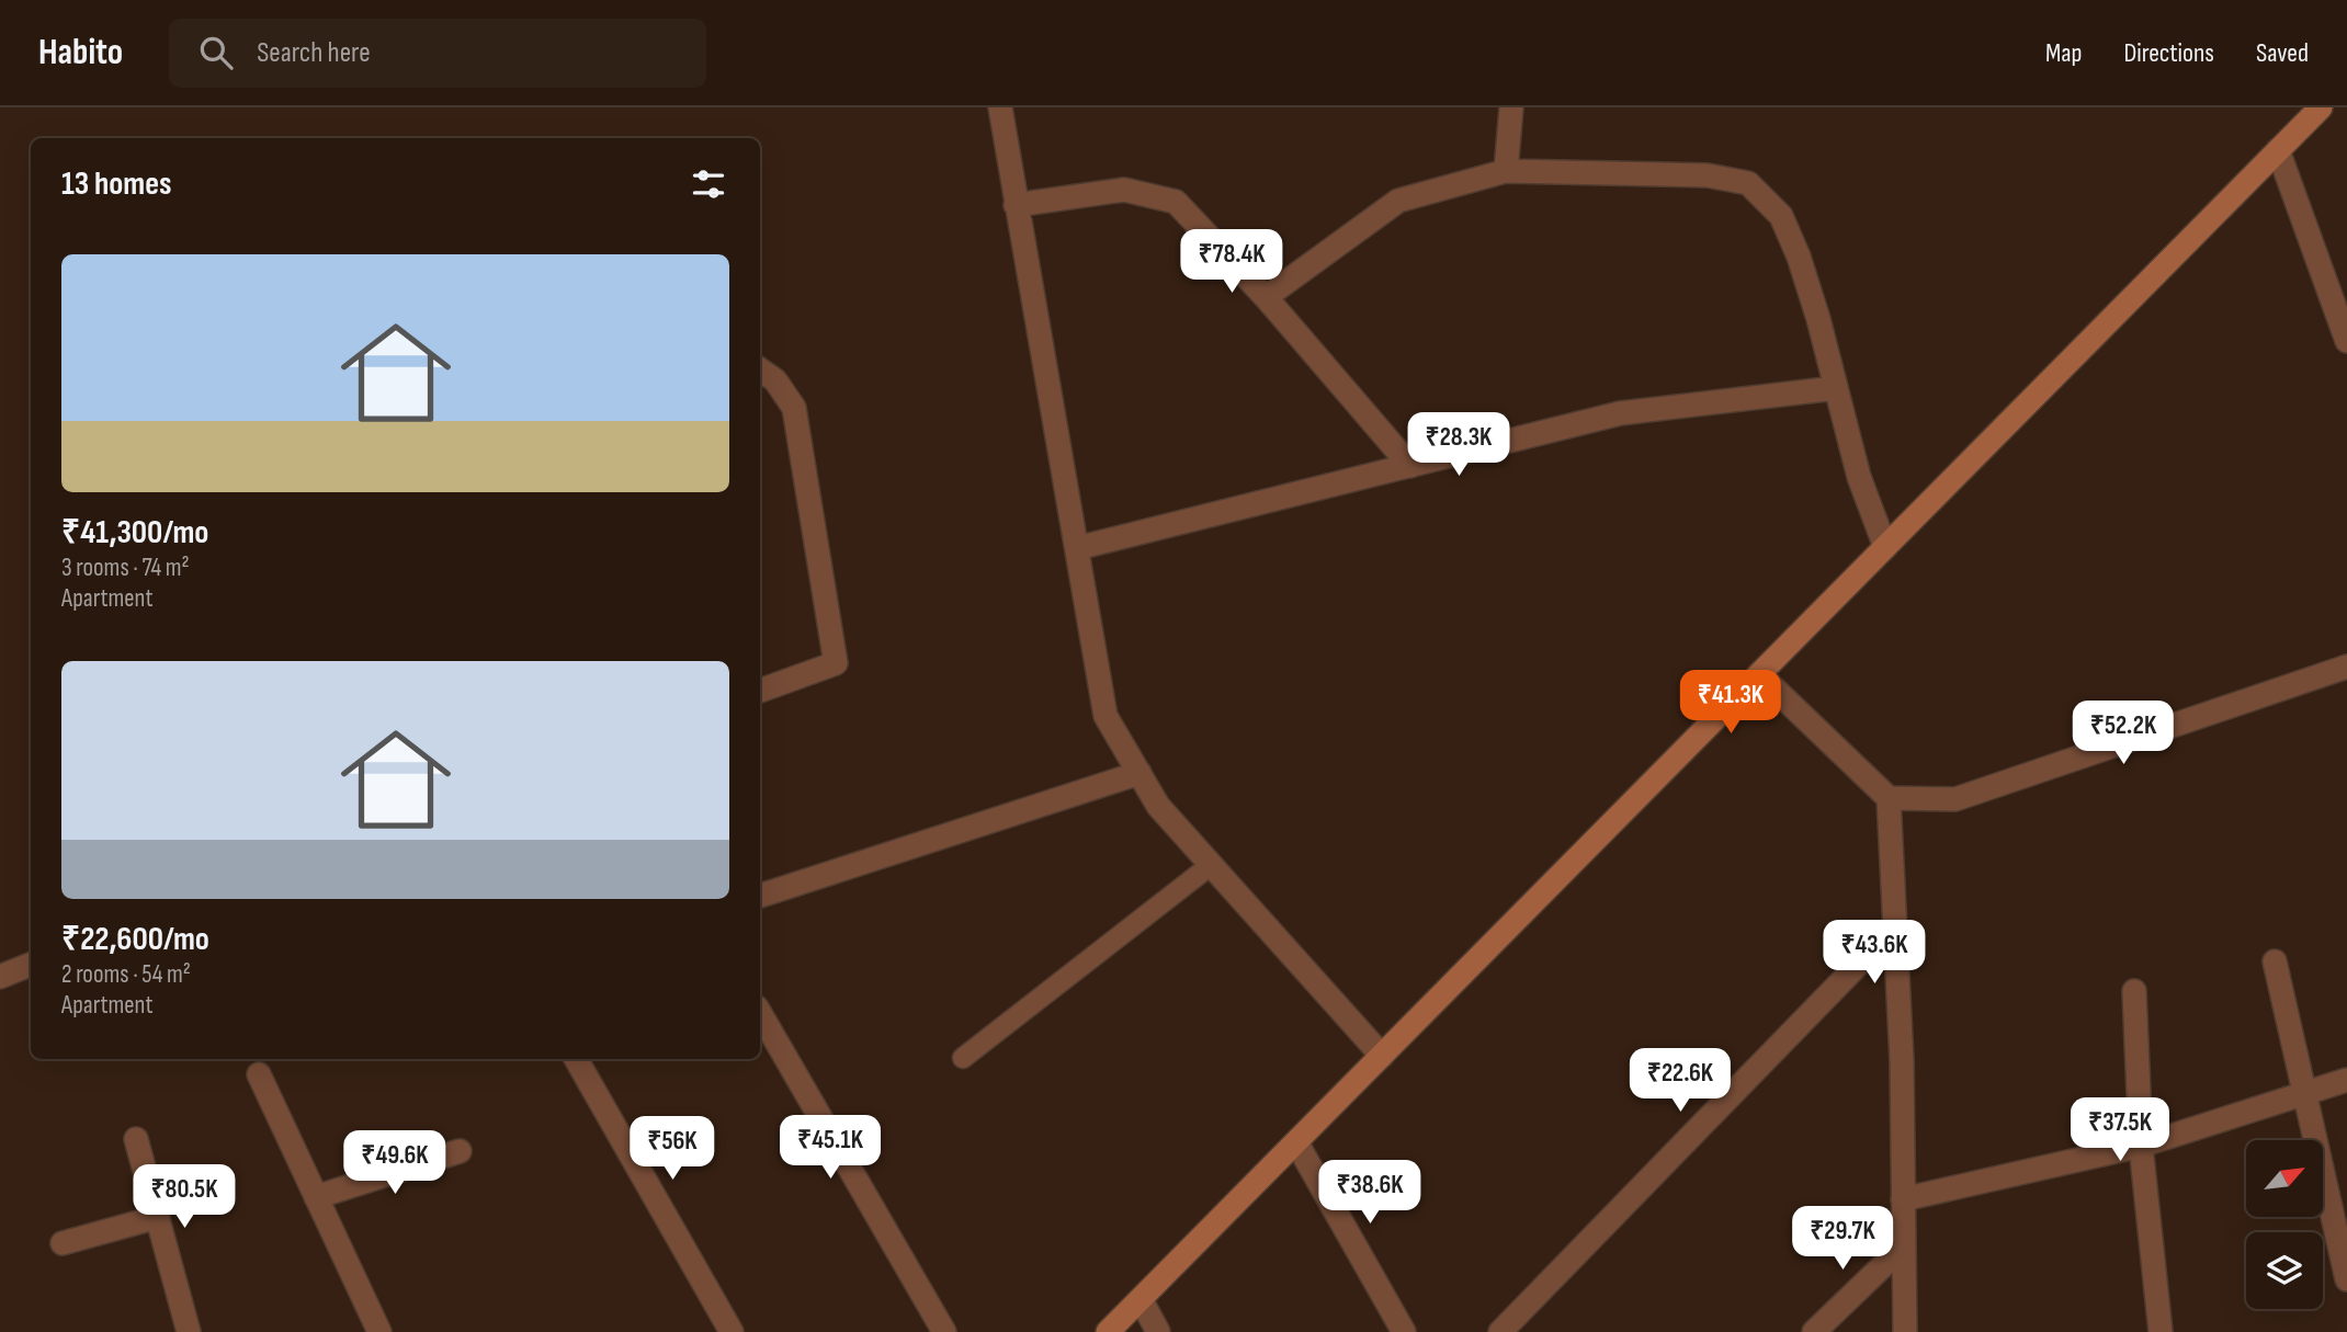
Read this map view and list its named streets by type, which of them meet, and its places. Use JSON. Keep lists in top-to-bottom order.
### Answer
{
  "north": "top right",
  "page": {
    "header": "Habito",
    "search": "Search here",
    "nav": ["Map", "Directions", "Saved"],
    "heading": "13 homes",
    "price": [
      "₹78.4K",
      "₹28.3K",
      "₹41.3K",
      "₹52.2K",
      "₹43.6K",
      "₹22.6K",
      "₹37.5K",
      "₹45.1K",
      "₹56K",
      "₹49.6K",
      "₹38.6K",
      "₹80.5K",
      "₹29.7K"
    ],
    "list": [
      {
        "name": "₹41,300/mo",
        "note": "3 rooms · 74 m² · Apartment"
      },
      {
        "name": "₹22,600/mo",
        "note": "2 rooms · 54 m² · Apartment"
      }
    ]
  }
}
